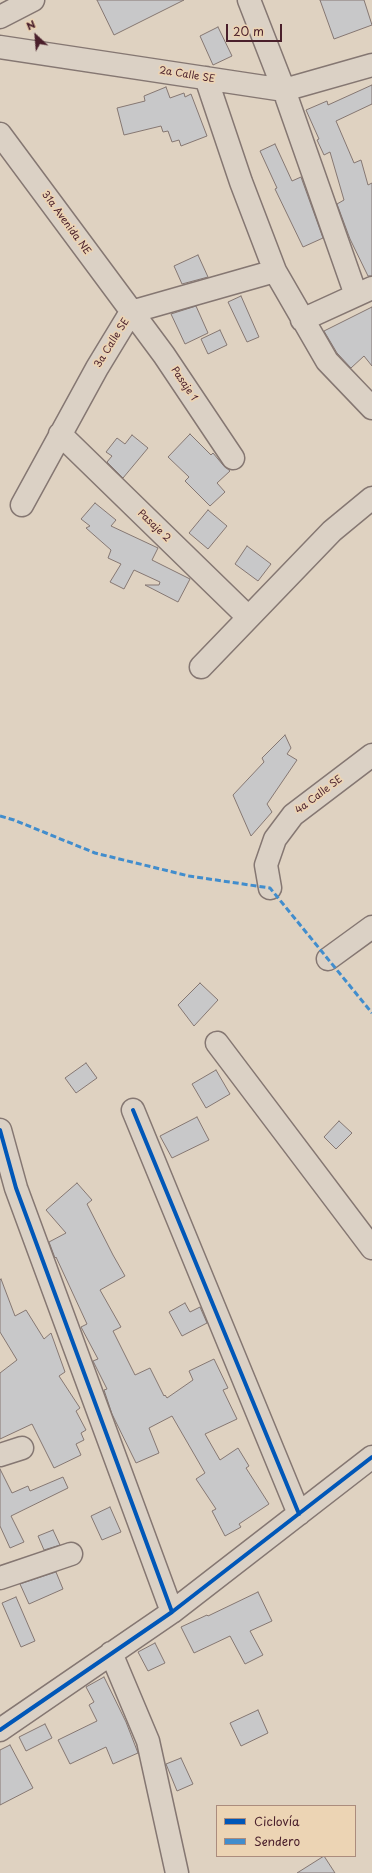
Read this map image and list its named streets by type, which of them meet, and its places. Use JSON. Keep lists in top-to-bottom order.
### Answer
{
  "streets": {
    "street": [
      "2a Calle SE",
      "31a Avenida NE",
      "3a Calle SE",
      "Pasaje 1",
      "Pasaje 2",
      "4a Calle SE"
    ]
  },
  "crossings": [
    ["31a Avenida NE", "3a Calle SE"],
    ["31a Avenida NE", "Pasaje 1"],
    ["3a Calle SE", "Pasaje 1"],
    ["3a Calle SE", "Pasaje 2"]
  ],
  "legend": ["Ciclovía", "Sendero"],
  "scale_bar": "20 m",
  "north": "top left"
}
